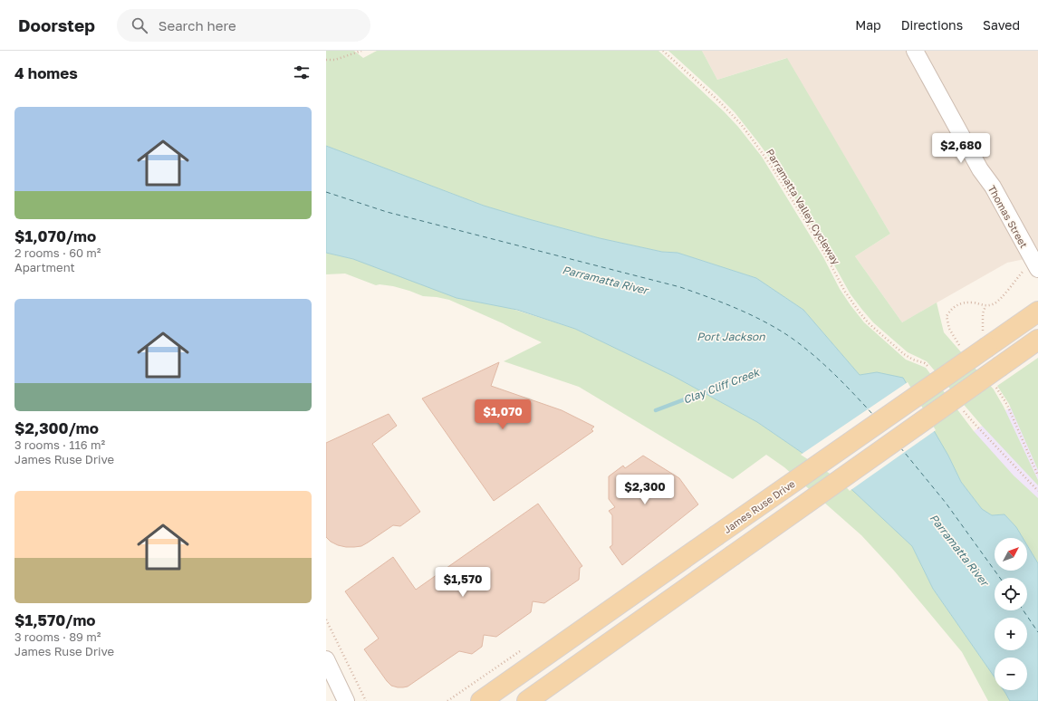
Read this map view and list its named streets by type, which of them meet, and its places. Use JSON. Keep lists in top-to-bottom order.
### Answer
{
  "streets": {
    "main road": ["James Ruse Drive"],
    "street": ["Thomas Street"],
    "path": ["Parramatta Valley Cycleway"]
  },
  "water": ["Parramatta River", "Port Jackson", "Clay Cliff Creek"],
  "north": "top right",
  "page": {
    "header": "Doorstep",
    "search": "Search here",
    "nav": ["Map", "Directions", "Saved"],
    "heading": "4 homes",
    "list": [
      {
        "name": "$1,070/mo",
        "note": "2 rooms · 60 m² · Apartment"
      },
      {
        "name": "$2,300/mo",
        "note": "3 rooms · 116 m² · James Ruse Drive"
      },
      {
        "name": "$1,570/mo",
        "note": "3 rooms · 89 m² · James Ruse Drive"
      }
    ],
    "price": [
      "$2,680",
      "$1,070",
      "$2,300",
      "$1,570"
    ],
    "map_buttons": ["+", "−"]
  }
}
